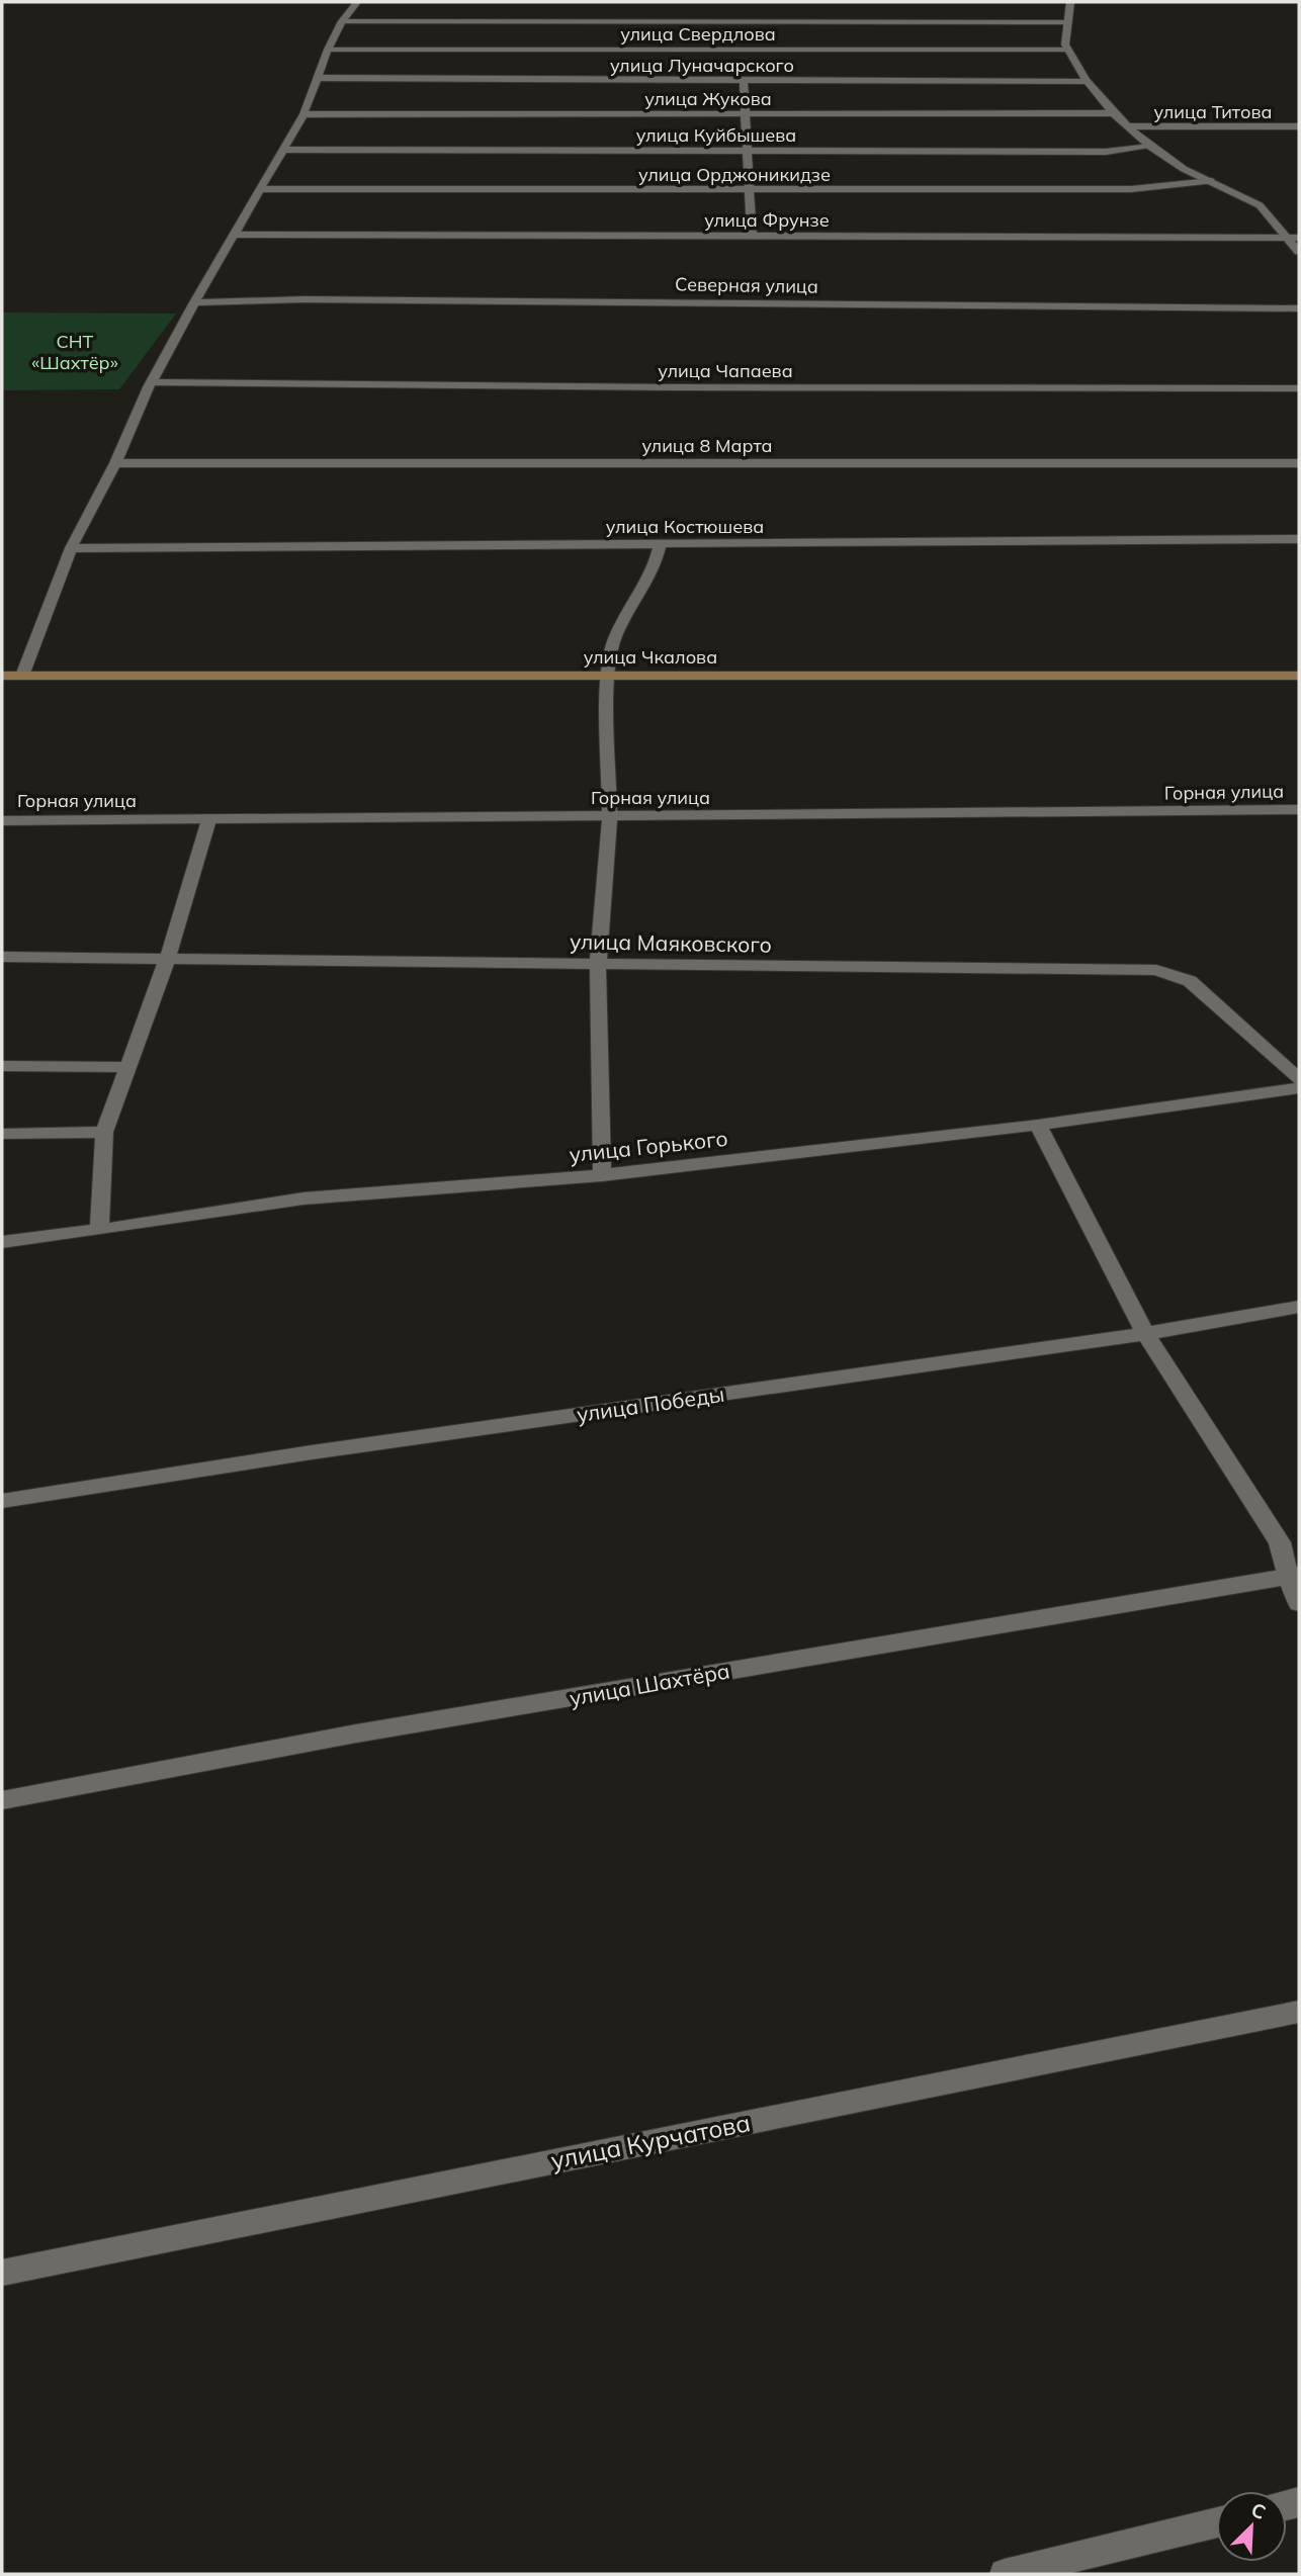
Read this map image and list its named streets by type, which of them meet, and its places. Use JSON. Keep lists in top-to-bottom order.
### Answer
{
  "streets": {
    "main road": ["улица Чкалова"],
    "street": [
      "улица Свердлова",
      "улица Луначарского",
      "улица Жукова",
      "улица Титова",
      "улица Куйбышева",
      "улица Орджоникидзе",
      "улица Фрунзе",
      "Северная улица",
      "улица Чапаева",
      "улица 8 Марта",
      "улица Костюшева",
      "Горная улица",
      "улица Маяковского",
      "улица Горького",
      "улица Победы",
      "улица Шахтёра",
      "улица Курчатова"
    ]
  },
  "crossings": [
    ["улица Свердлова", "улица Луначарского"]
  ],
  "parks": ["СНТ «Шахтёр»"],
  "north": "top right"
}
